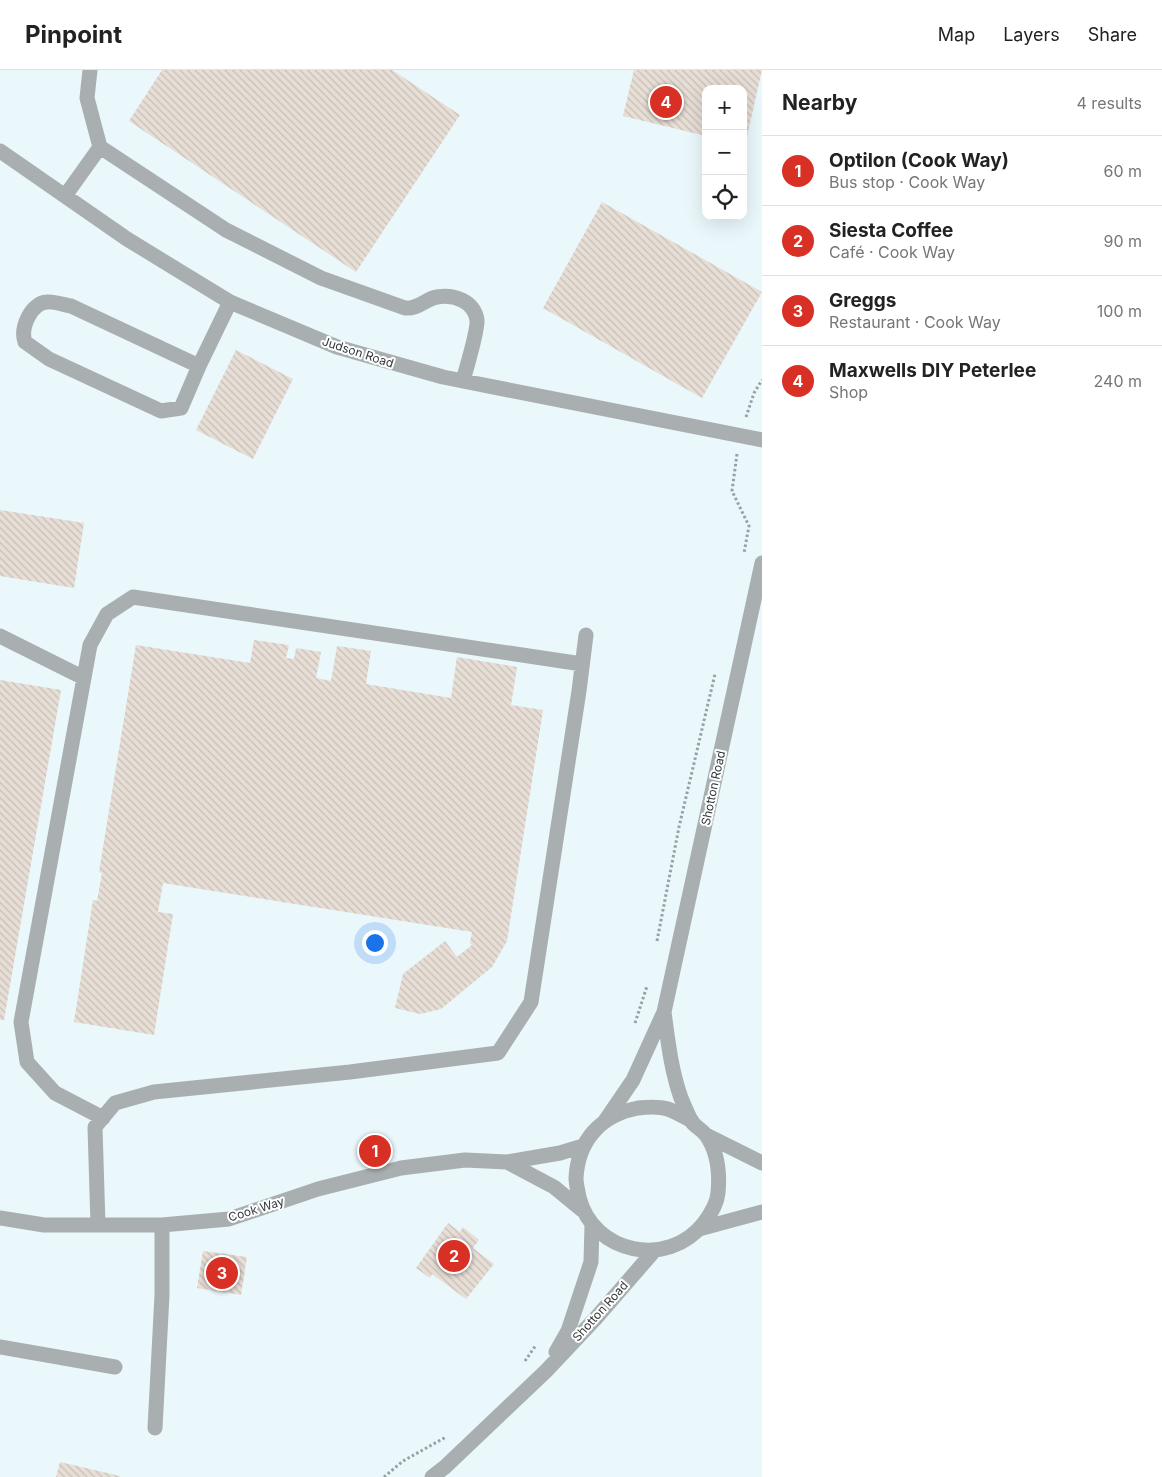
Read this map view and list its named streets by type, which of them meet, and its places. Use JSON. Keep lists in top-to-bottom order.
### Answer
{
  "streets": {
    "street": ["Judson Road", "Shotton Road", "Cook Way"]
  },
  "page": {
    "header": "Pinpoint",
    "nav": ["Map", "Layers", "Share"],
    "heading": ["Nearby", "4 results"],
    "pins": [
      "4",
      "1",
      "2",
      "3"
    ],
    "map_buttons": ["+", "−"],
    "list": [
      {
        "mark": "1",
        "name": "Optilon (Cook Way)",
        "note": "Bus stop · Cook Way",
        "value": "60 m"
      },
      {
        "mark": "2",
        "name": "Siesta Coffee",
        "note": "Café · Cook Way",
        "value": "90 m"
      },
      {
        "mark": "3",
        "name": "Greggs",
        "note": "Restaurant · Cook Way",
        "value": "100 m"
      },
      {
        "mark": "4",
        "name": "Maxwells DIY Peterlee",
        "note": "Shop",
        "value": "240 m"
      }
    ]
  }
}
